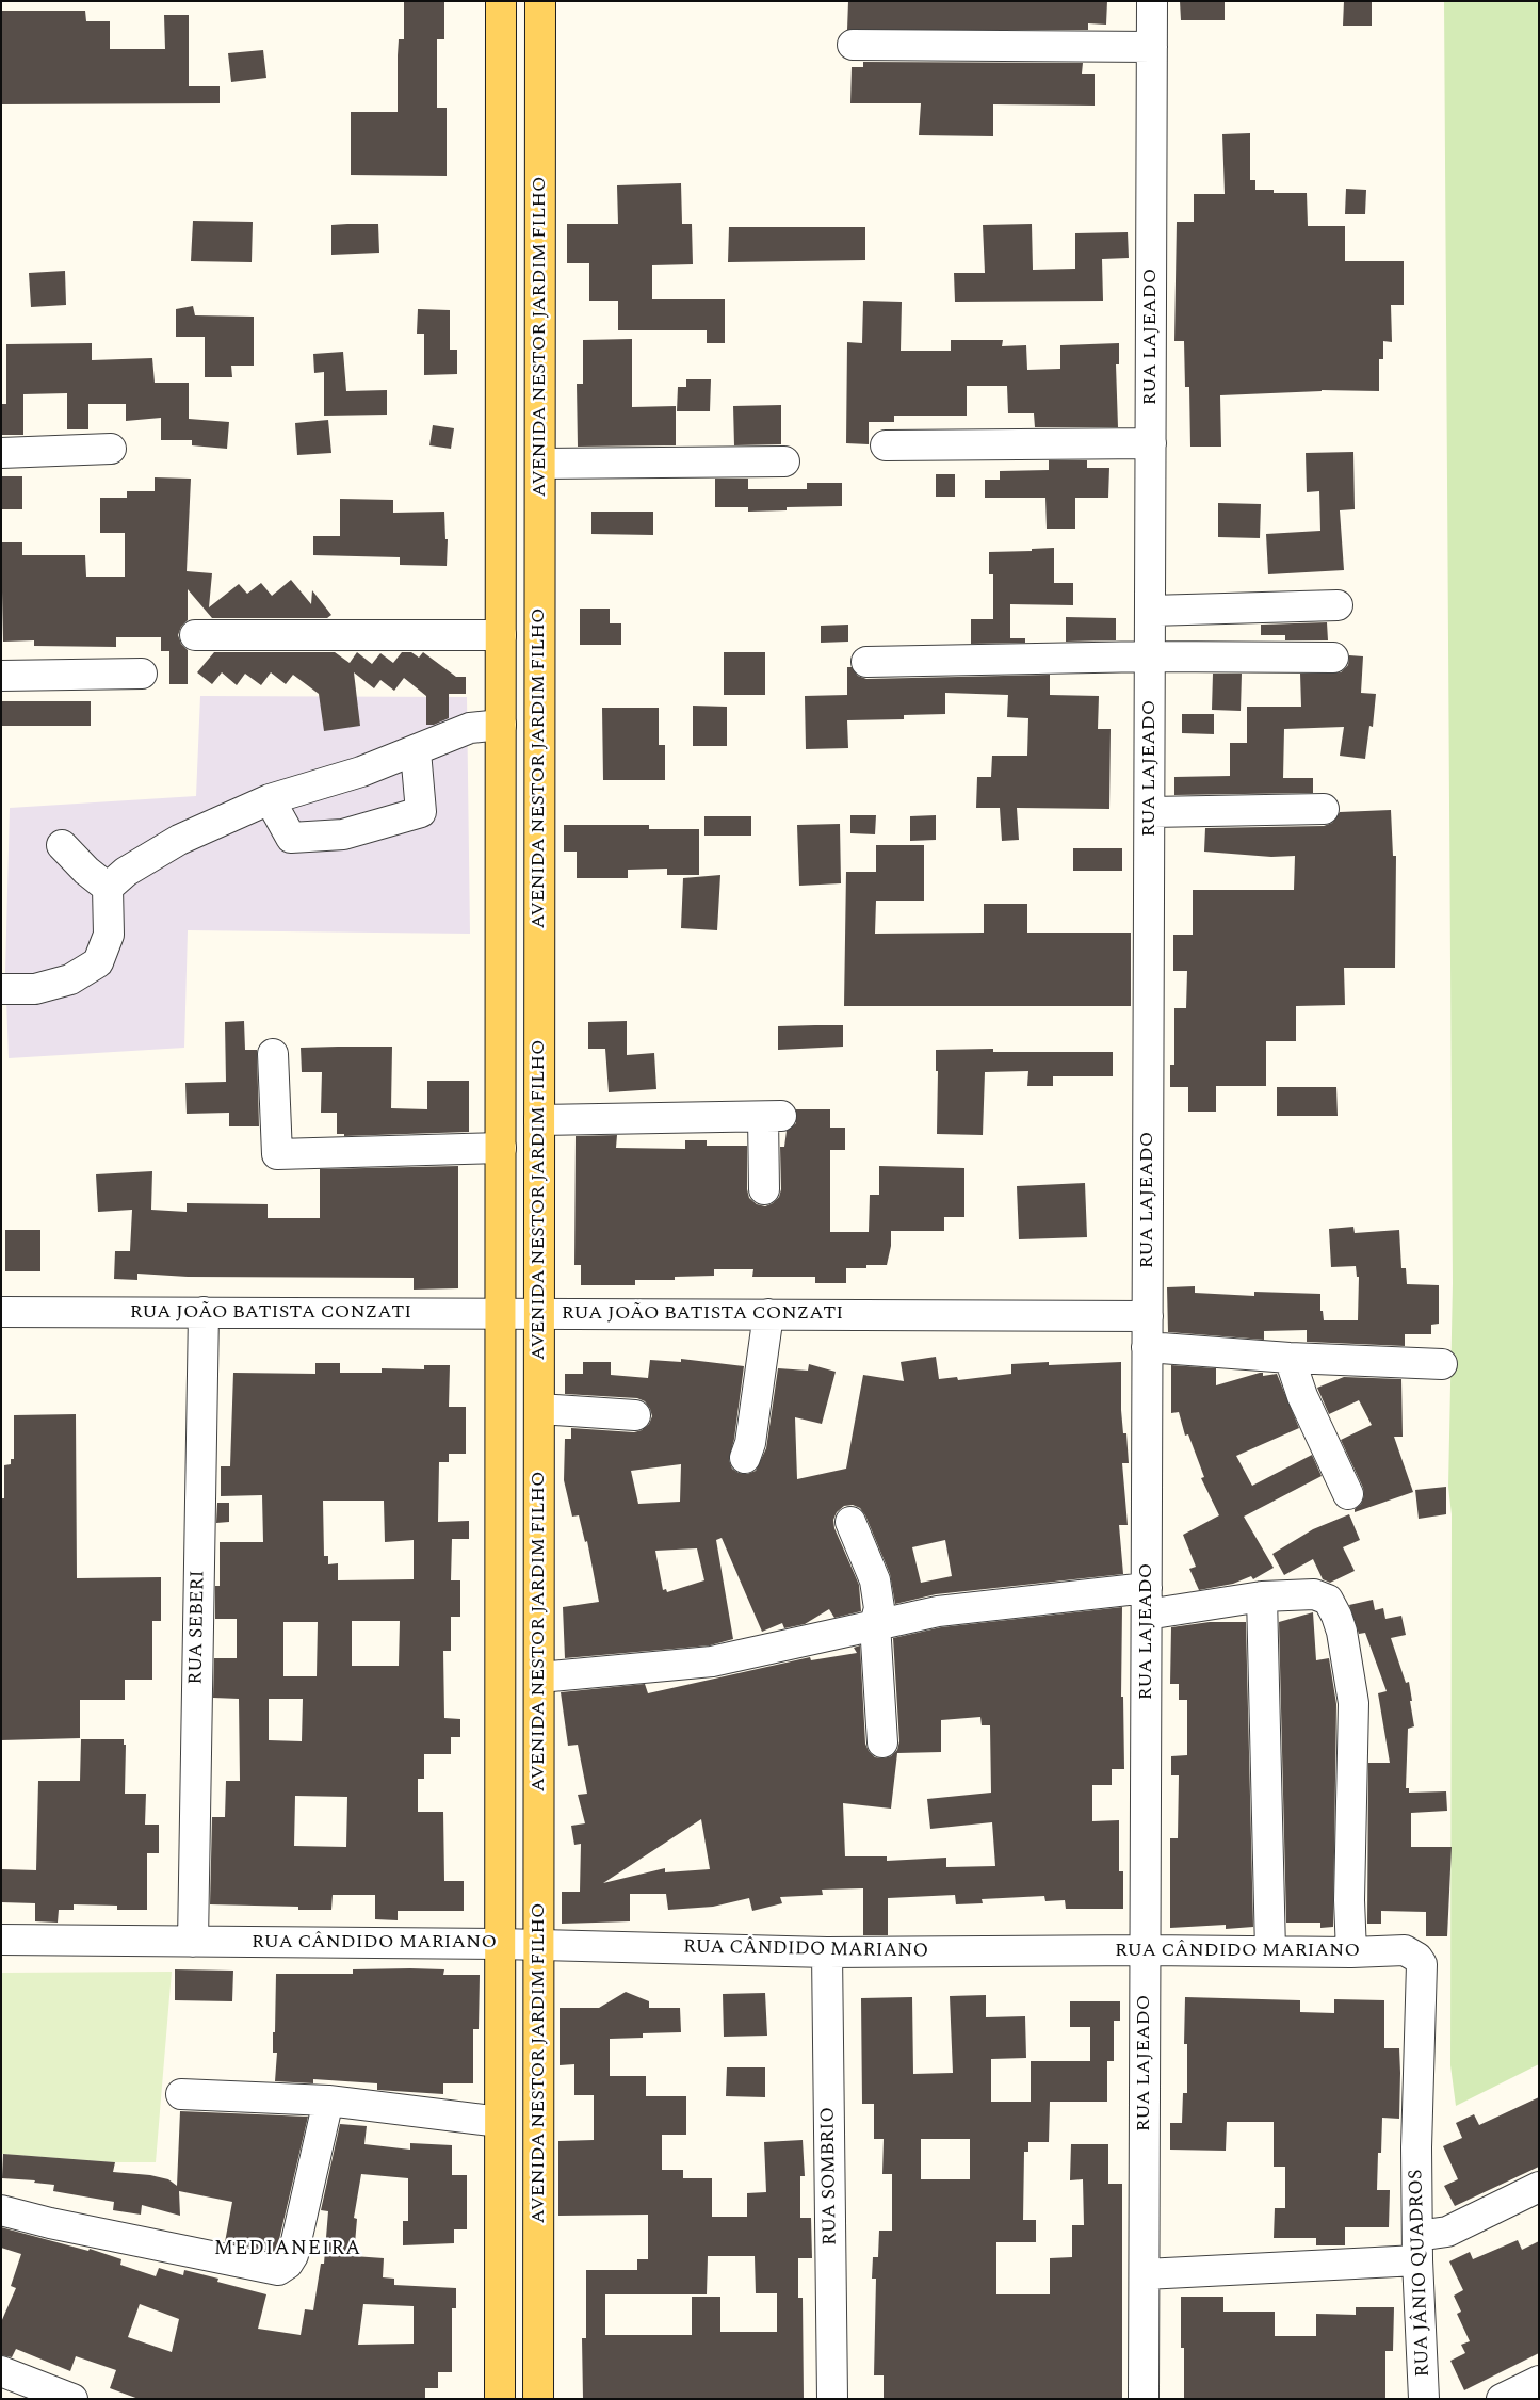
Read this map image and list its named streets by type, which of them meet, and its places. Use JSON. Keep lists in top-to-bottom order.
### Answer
{
  "streets": {
    "main road": ["AVENIDA NESTOR JARDIM FILHO"],
    "street": [
      "RUA LAJEADO",
      "RUA JOÃO BATISTA CONZATI",
      "RUA SEBERI",
      "RUA CÂNDIDO MARIANO",
      "RUA SOMBRIO",
      "RUA JÂNIO QUADROS"
    ]
  },
  "crossings": [
    ["AVENIDA NESTOR JARDIM FILHO", "RUA JOÃO BATISTA CONZATI"],
    ["AVENIDA NESTOR JARDIM FILHO", "RUA CÂNDIDO MARIANO"],
    ["RUA LAJEADO", "RUA JOÃO BATISTA CONZATI"],
    ["RUA LAJEADO", "RUA CÂNDIDO MARIANO"],
    ["RUA JOÃO BATISTA CONZATI", "RUA SEBERI"],
    ["RUA SEBERI", "RUA CÂNDIDO MARIANO"],
    ["RUA CÂNDIDO MARIANO", "RUA SOMBRIO"],
    ["RUA CÂNDIDO MARIANO", "RUA JÂNIO QUADROS"]
  ],
  "districts": ["MEDIANEIRA"]
}
